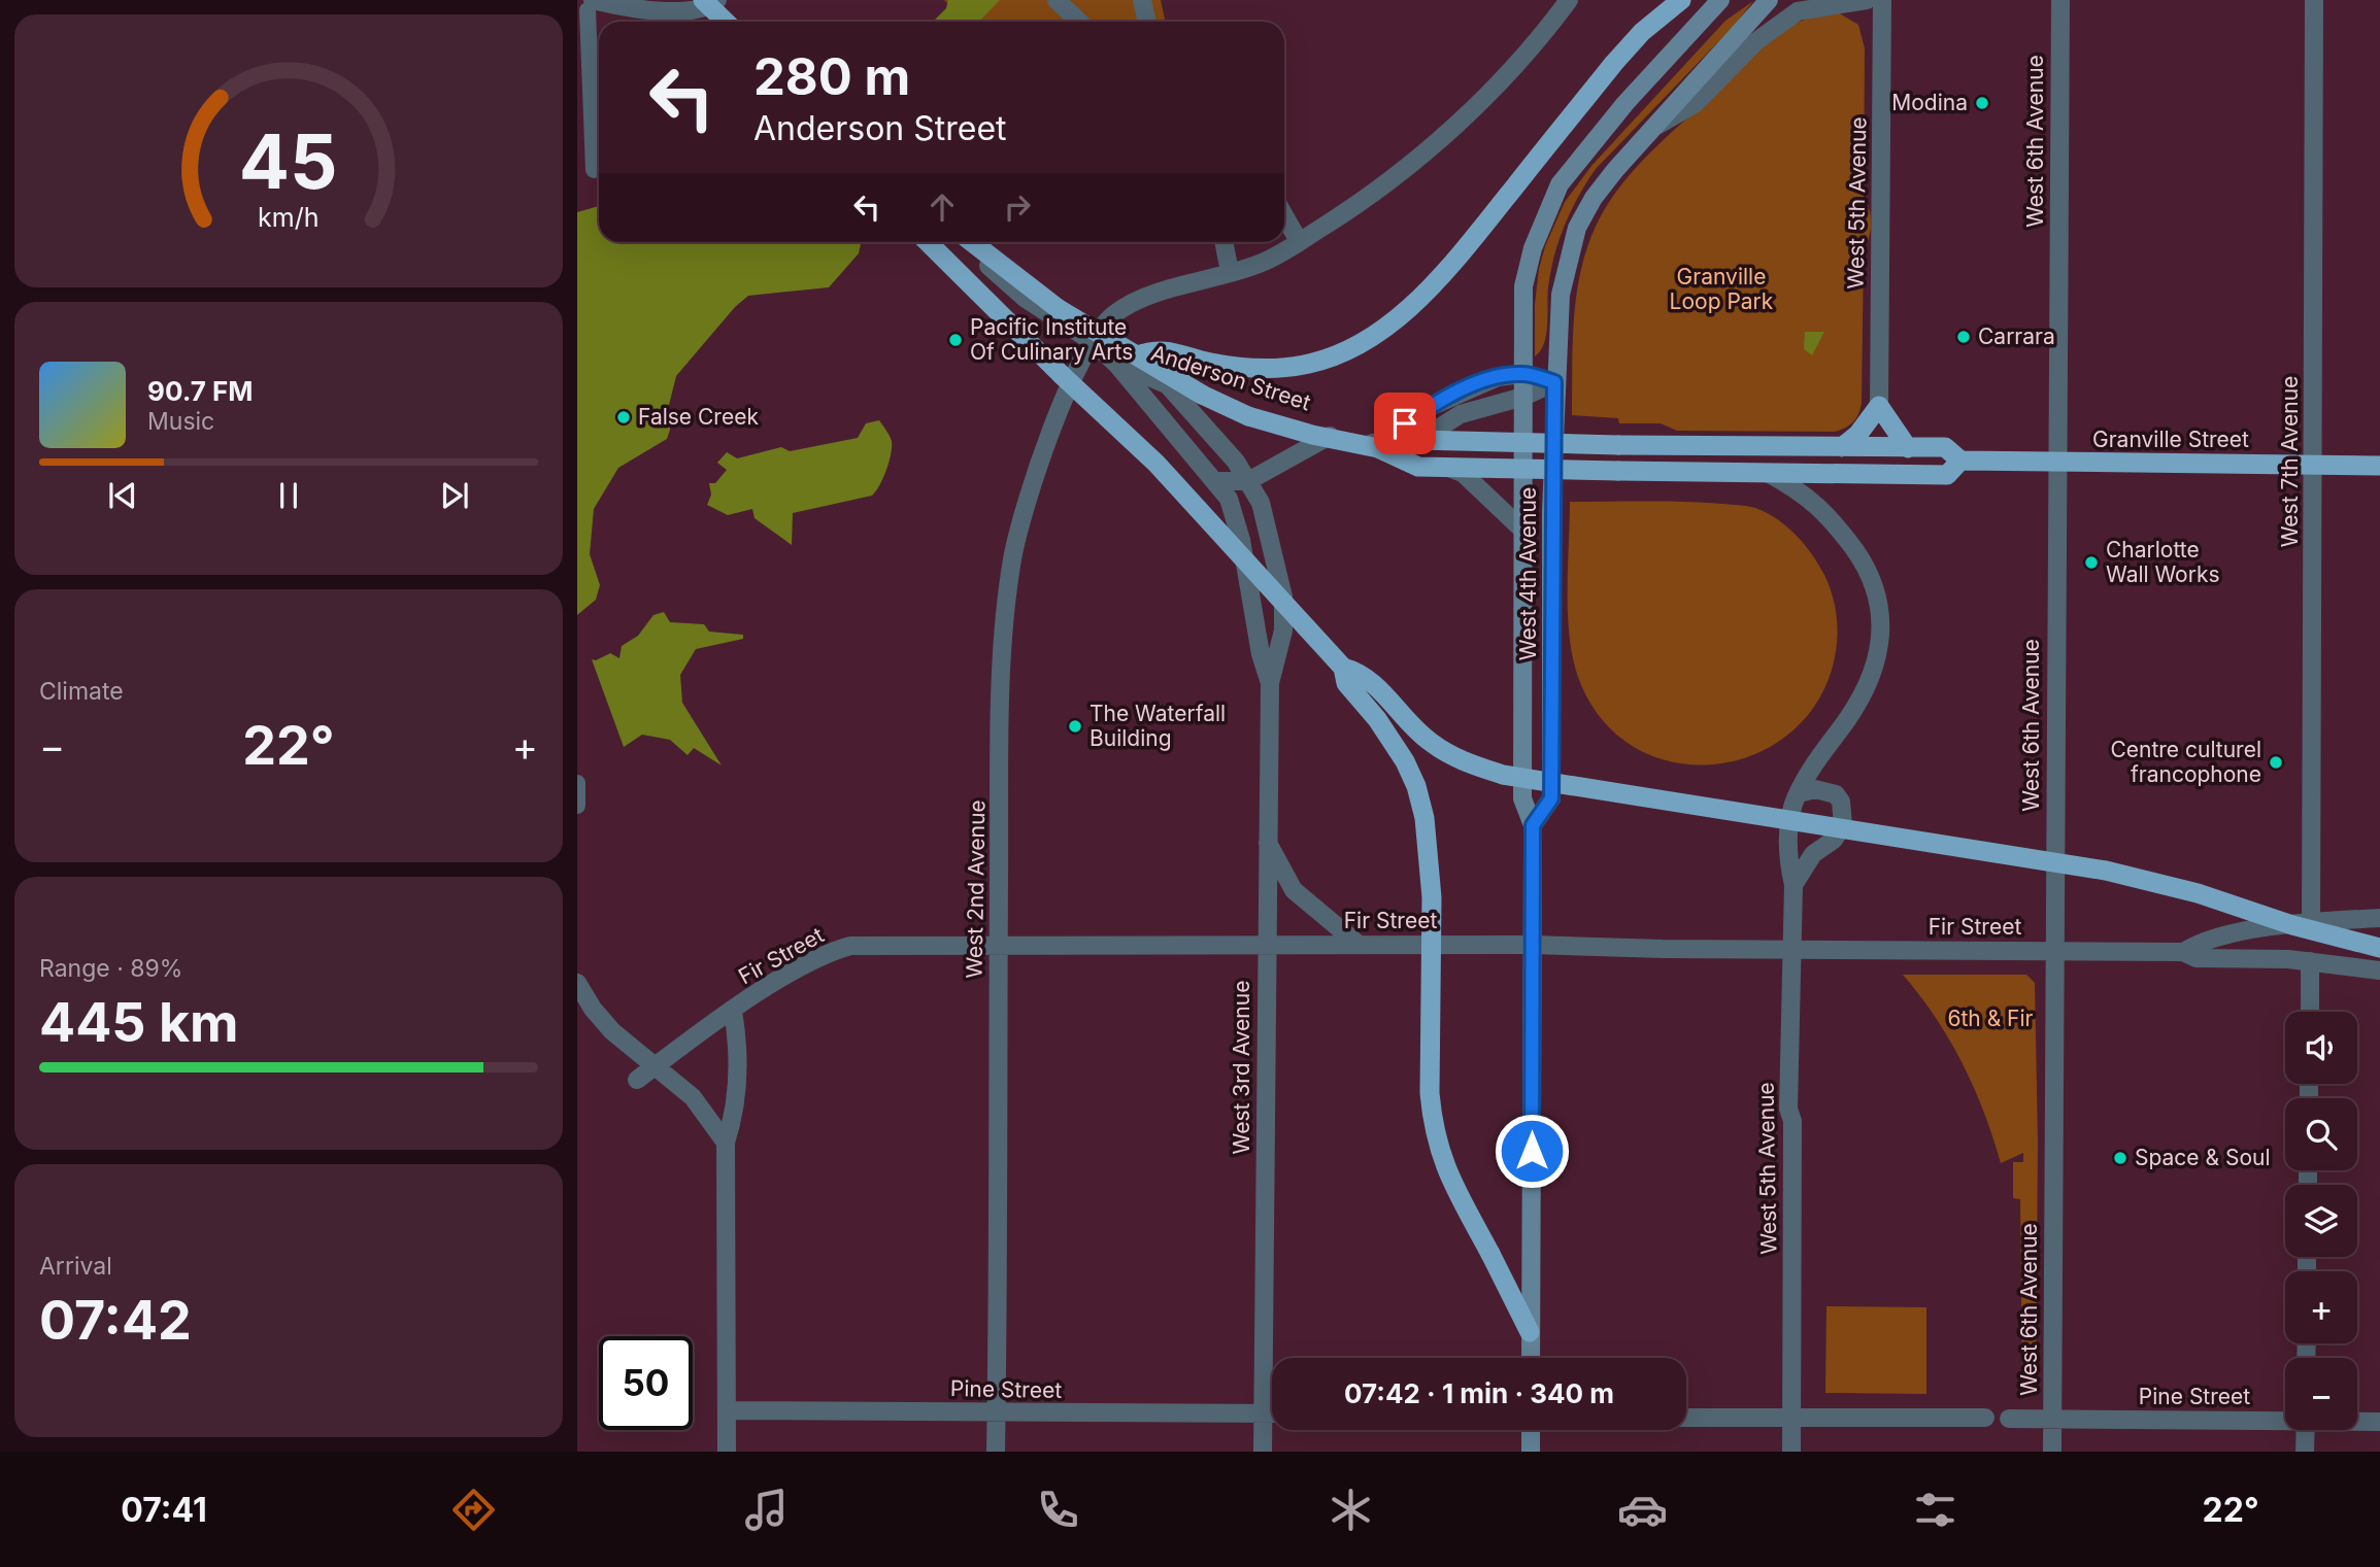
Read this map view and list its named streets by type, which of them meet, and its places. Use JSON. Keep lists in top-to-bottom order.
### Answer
{
  "streets": {
    "highway": ["Granville Street"],
    "main road": ["West 4th Avenue"],
    "street": [
      "West 6th Avenue",
      "West 5th Avenue",
      "Anderson Street",
      "West 7th Avenue",
      "West 2nd Avenue",
      "Fir Street",
      "West 3rd Avenue",
      "Pine Street"
    ]
  },
  "crossings": [
    ["West 6th Avenue", "Granville Street"],
    ["West 6th Avenue", "Fir Street"],
    ["West 6th Avenue", "Pine Street"],
    ["West 5th Avenue", "Granville Street"],
    ["West 5th Avenue", "Fir Street"],
    ["Anderson Street", "Granville Street"],
    ["Anderson Street", "West 4th Avenue"],
    ["Anderson Street", "West 2nd Avenue"],
    ["Anderson Street", "West 3rd Avenue"],
    ["Granville Street", "West 7th Avenue"],
    ["West 7th Avenue", "Fir Street"],
    ["West 4th Avenue", "Fir Street"],
    ["West 2nd Avenue", "Fir Street"],
    ["West 2nd Avenue", "Pine Street"],
    ["Fir Street", "West 3rd Avenue"],
    ["West 3rd Avenue", "Pine Street"]
  ],
  "parks": ["Granville Loop Park", "6th & Fir"],
  "places": [
    "Modina",
    "Carrara",
    "Pacific Institute Of Culinary Arts",
    "False Creek",
    "Charlotte Wall Works",
    "The Waterfall Building",
    "Centre culturel francophone",
    "Space & Soul"
  ],
  "page": {
    "turn": ["280 m", "Anderson Street"],
    "song": ["90.7 FM", "Music"],
    "tile": [
      "Climate",
      ["Range · 89%", "445 km"],
      ["Arrival", "07:42"]
    ],
    "heat": ["−", "22°", "+"],
    "map_buttons": ["+", "−"],
    "limit": "50",
    "trip": "07:42 · 1 min · 340 m",
    "tabs": ["07:41", "22°"],
    "gauge": ["45", "km/h"]
  }
}
